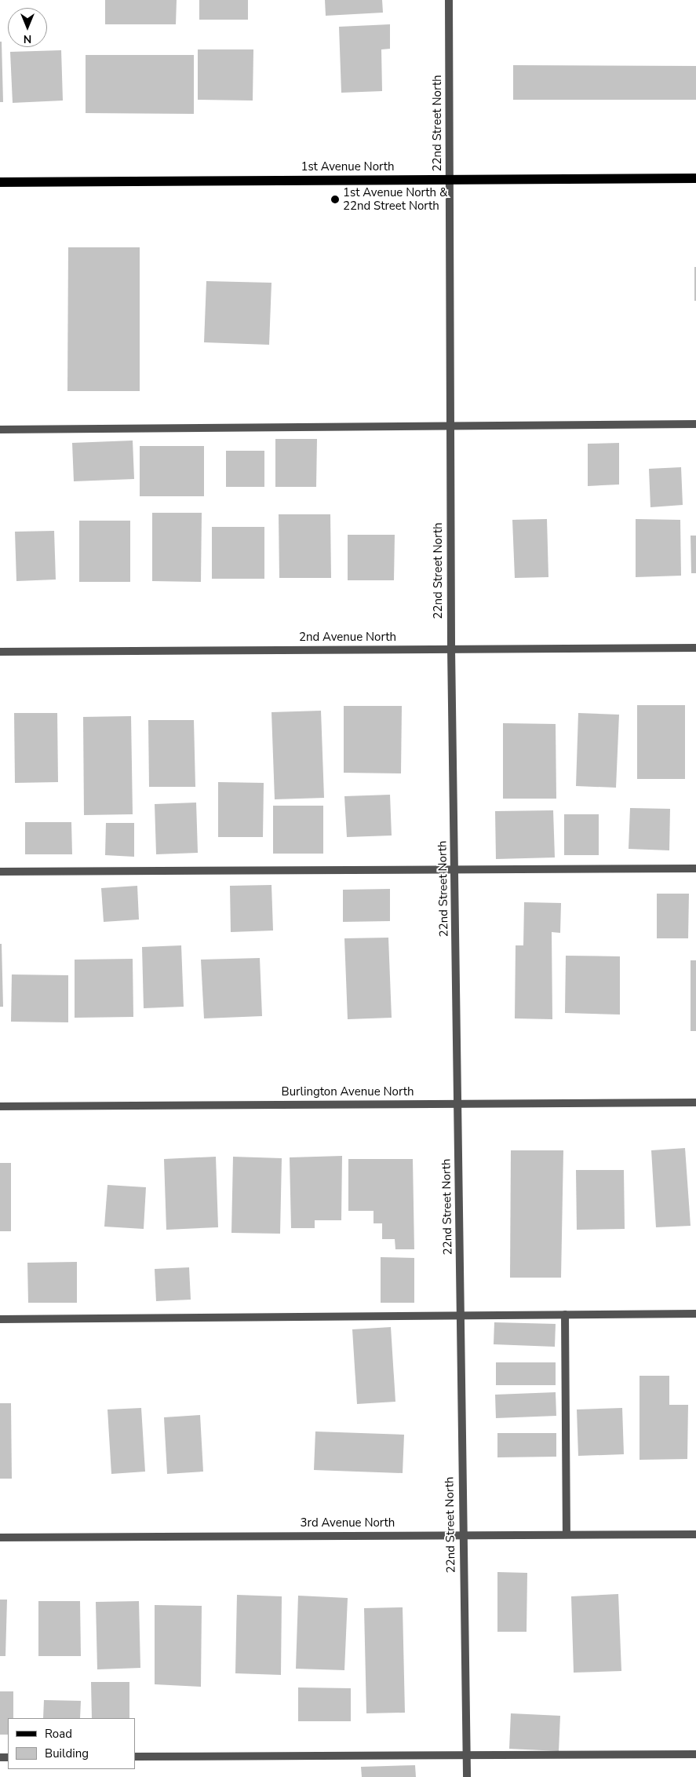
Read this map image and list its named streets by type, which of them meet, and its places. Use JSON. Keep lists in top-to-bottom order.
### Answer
{
  "streets": {
    "main road": ["1st Avenue North"],
    "street": [
      "22nd Street North",
      "2nd Avenue North",
      "Burlington Avenue North",
      "3rd Avenue North"
    ]
  },
  "crossings": [
    ["22nd Street North", "1st Avenue North"],
    ["22nd Street North", "2nd Avenue North"],
    ["22nd Street North", "Burlington Avenue North"],
    ["22nd Street North", "3rd Avenue North"]
  ],
  "places": ["1st Avenue North & 22nd Street North"],
  "legend": ["Road", "Building"],
  "north": "bottom"
}
